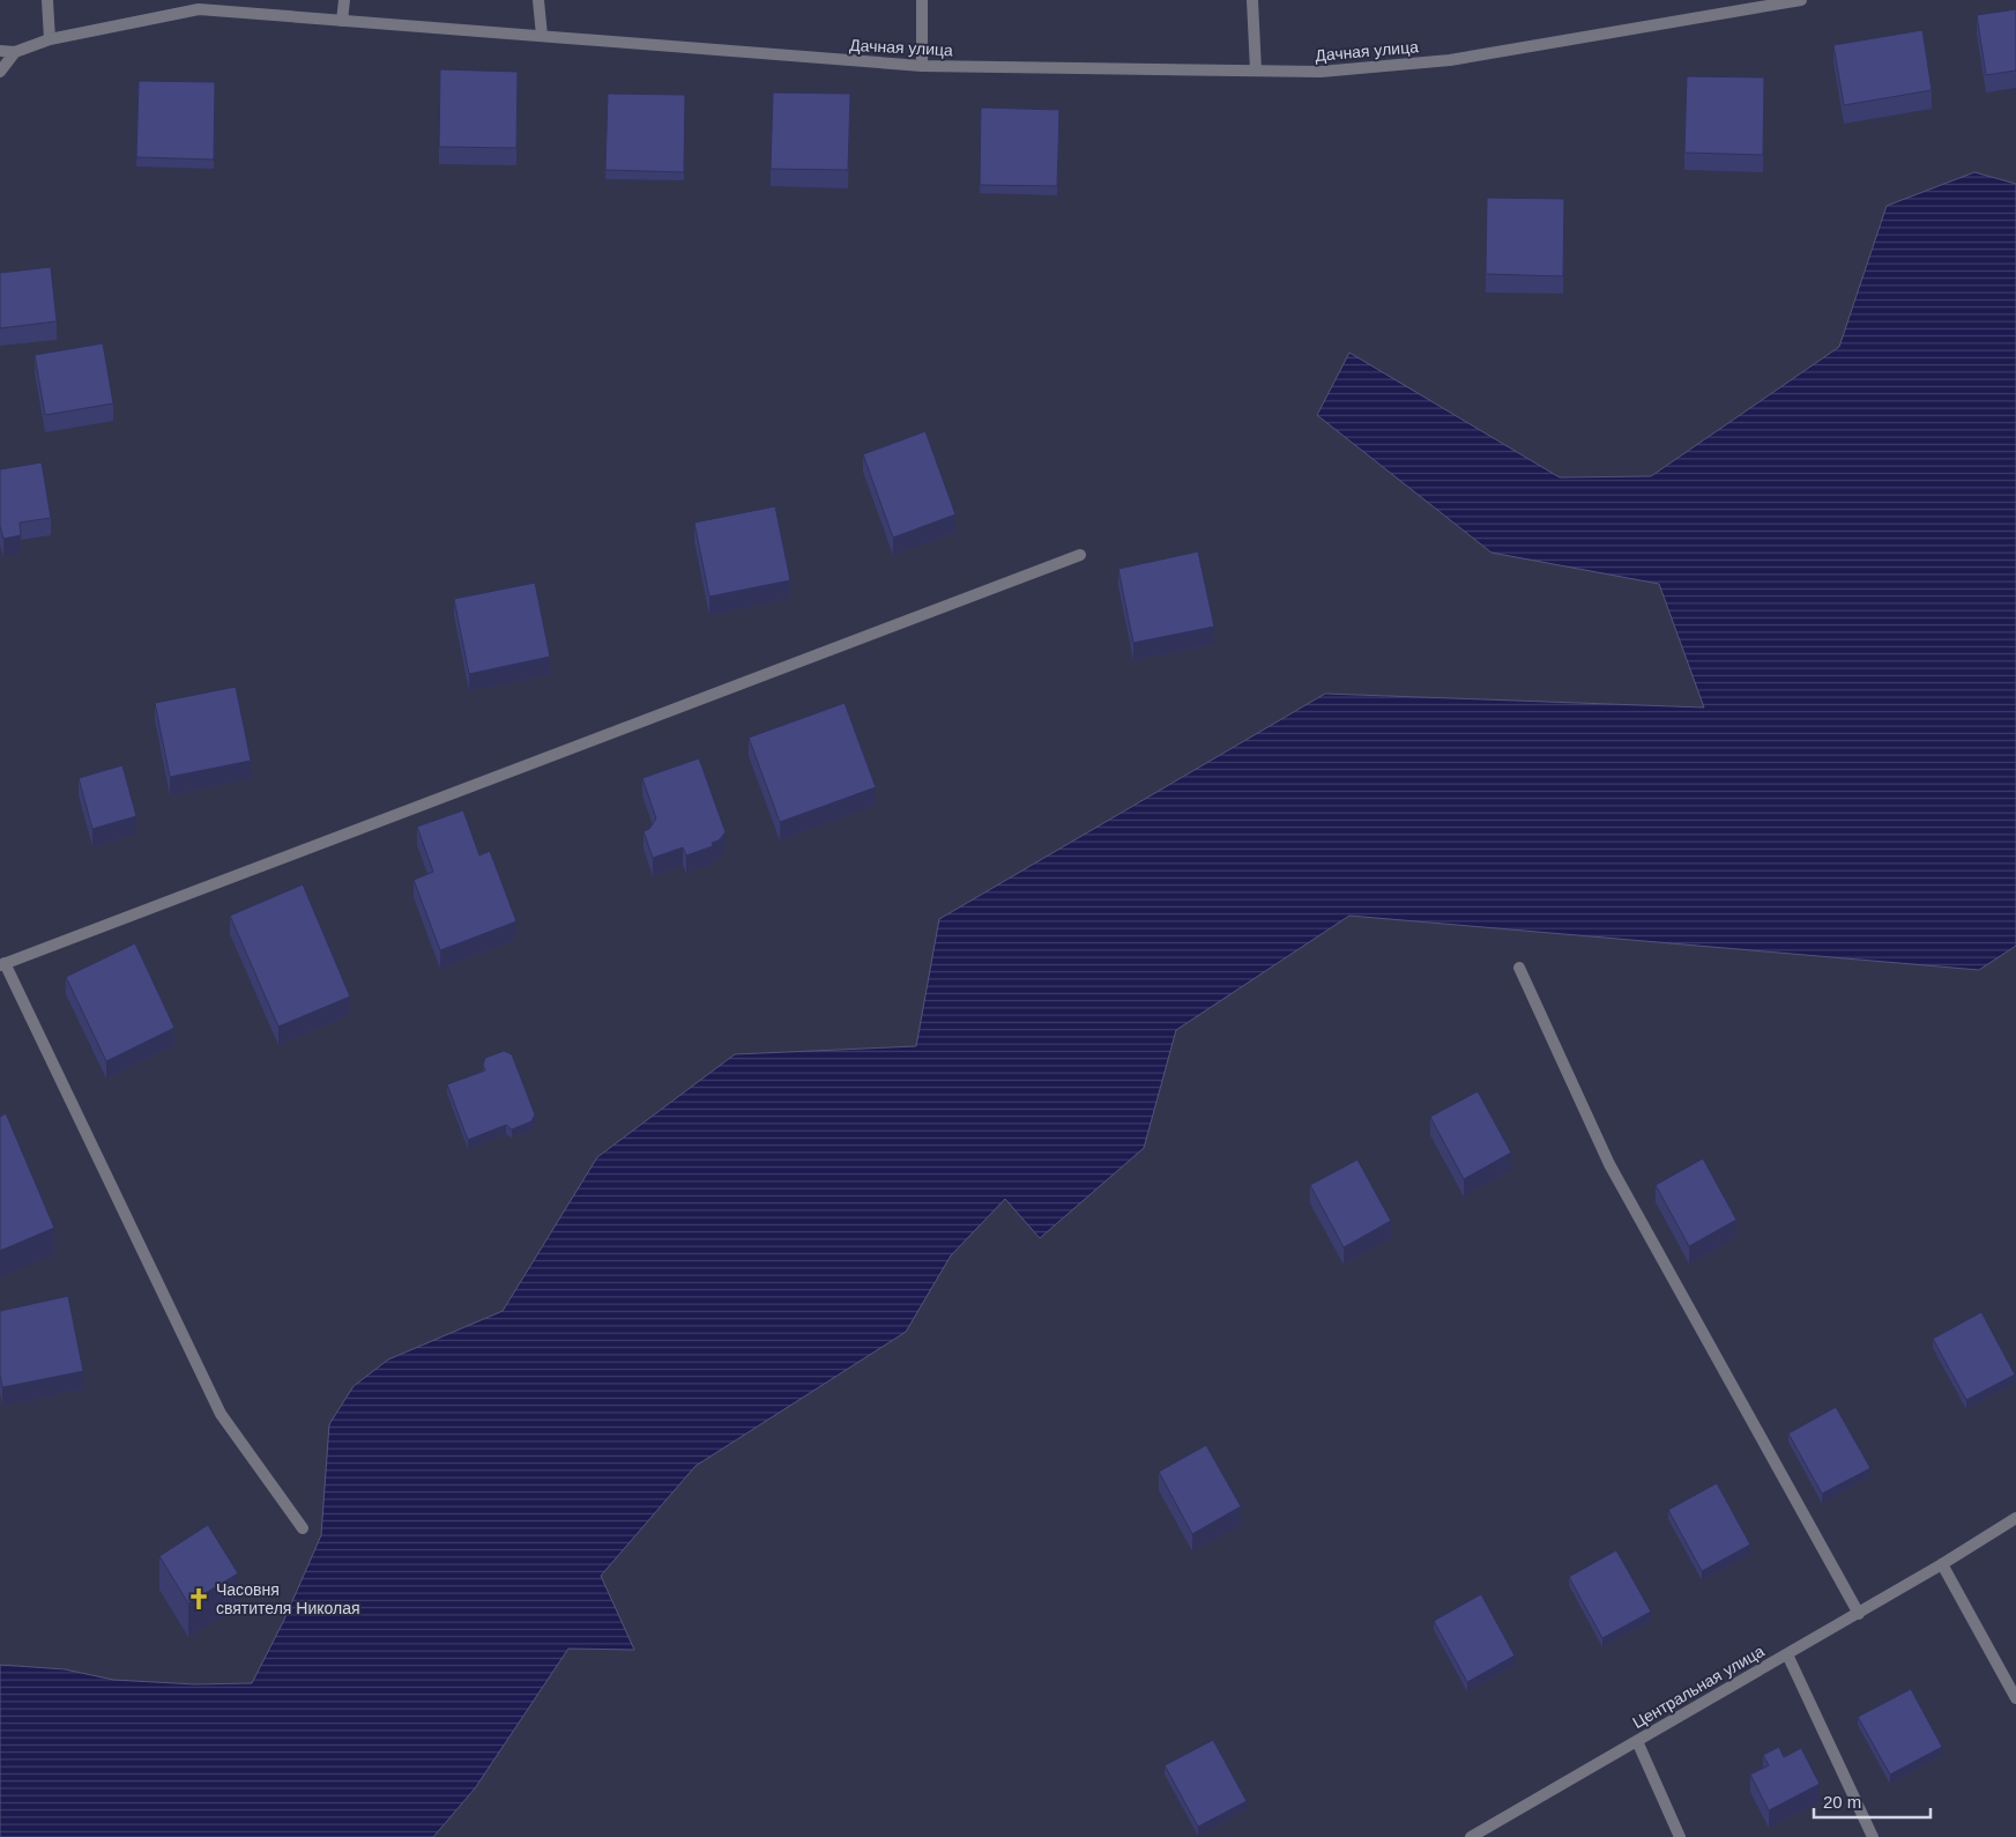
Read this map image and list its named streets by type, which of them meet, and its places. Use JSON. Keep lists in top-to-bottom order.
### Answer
{
  "streets": {
    "street": ["Дачная улица", "Центральная улица"]
  },
  "places": {
    "church": ["Часовня святителя Николая"]
  },
  "scale_bar": "20 m"
}
